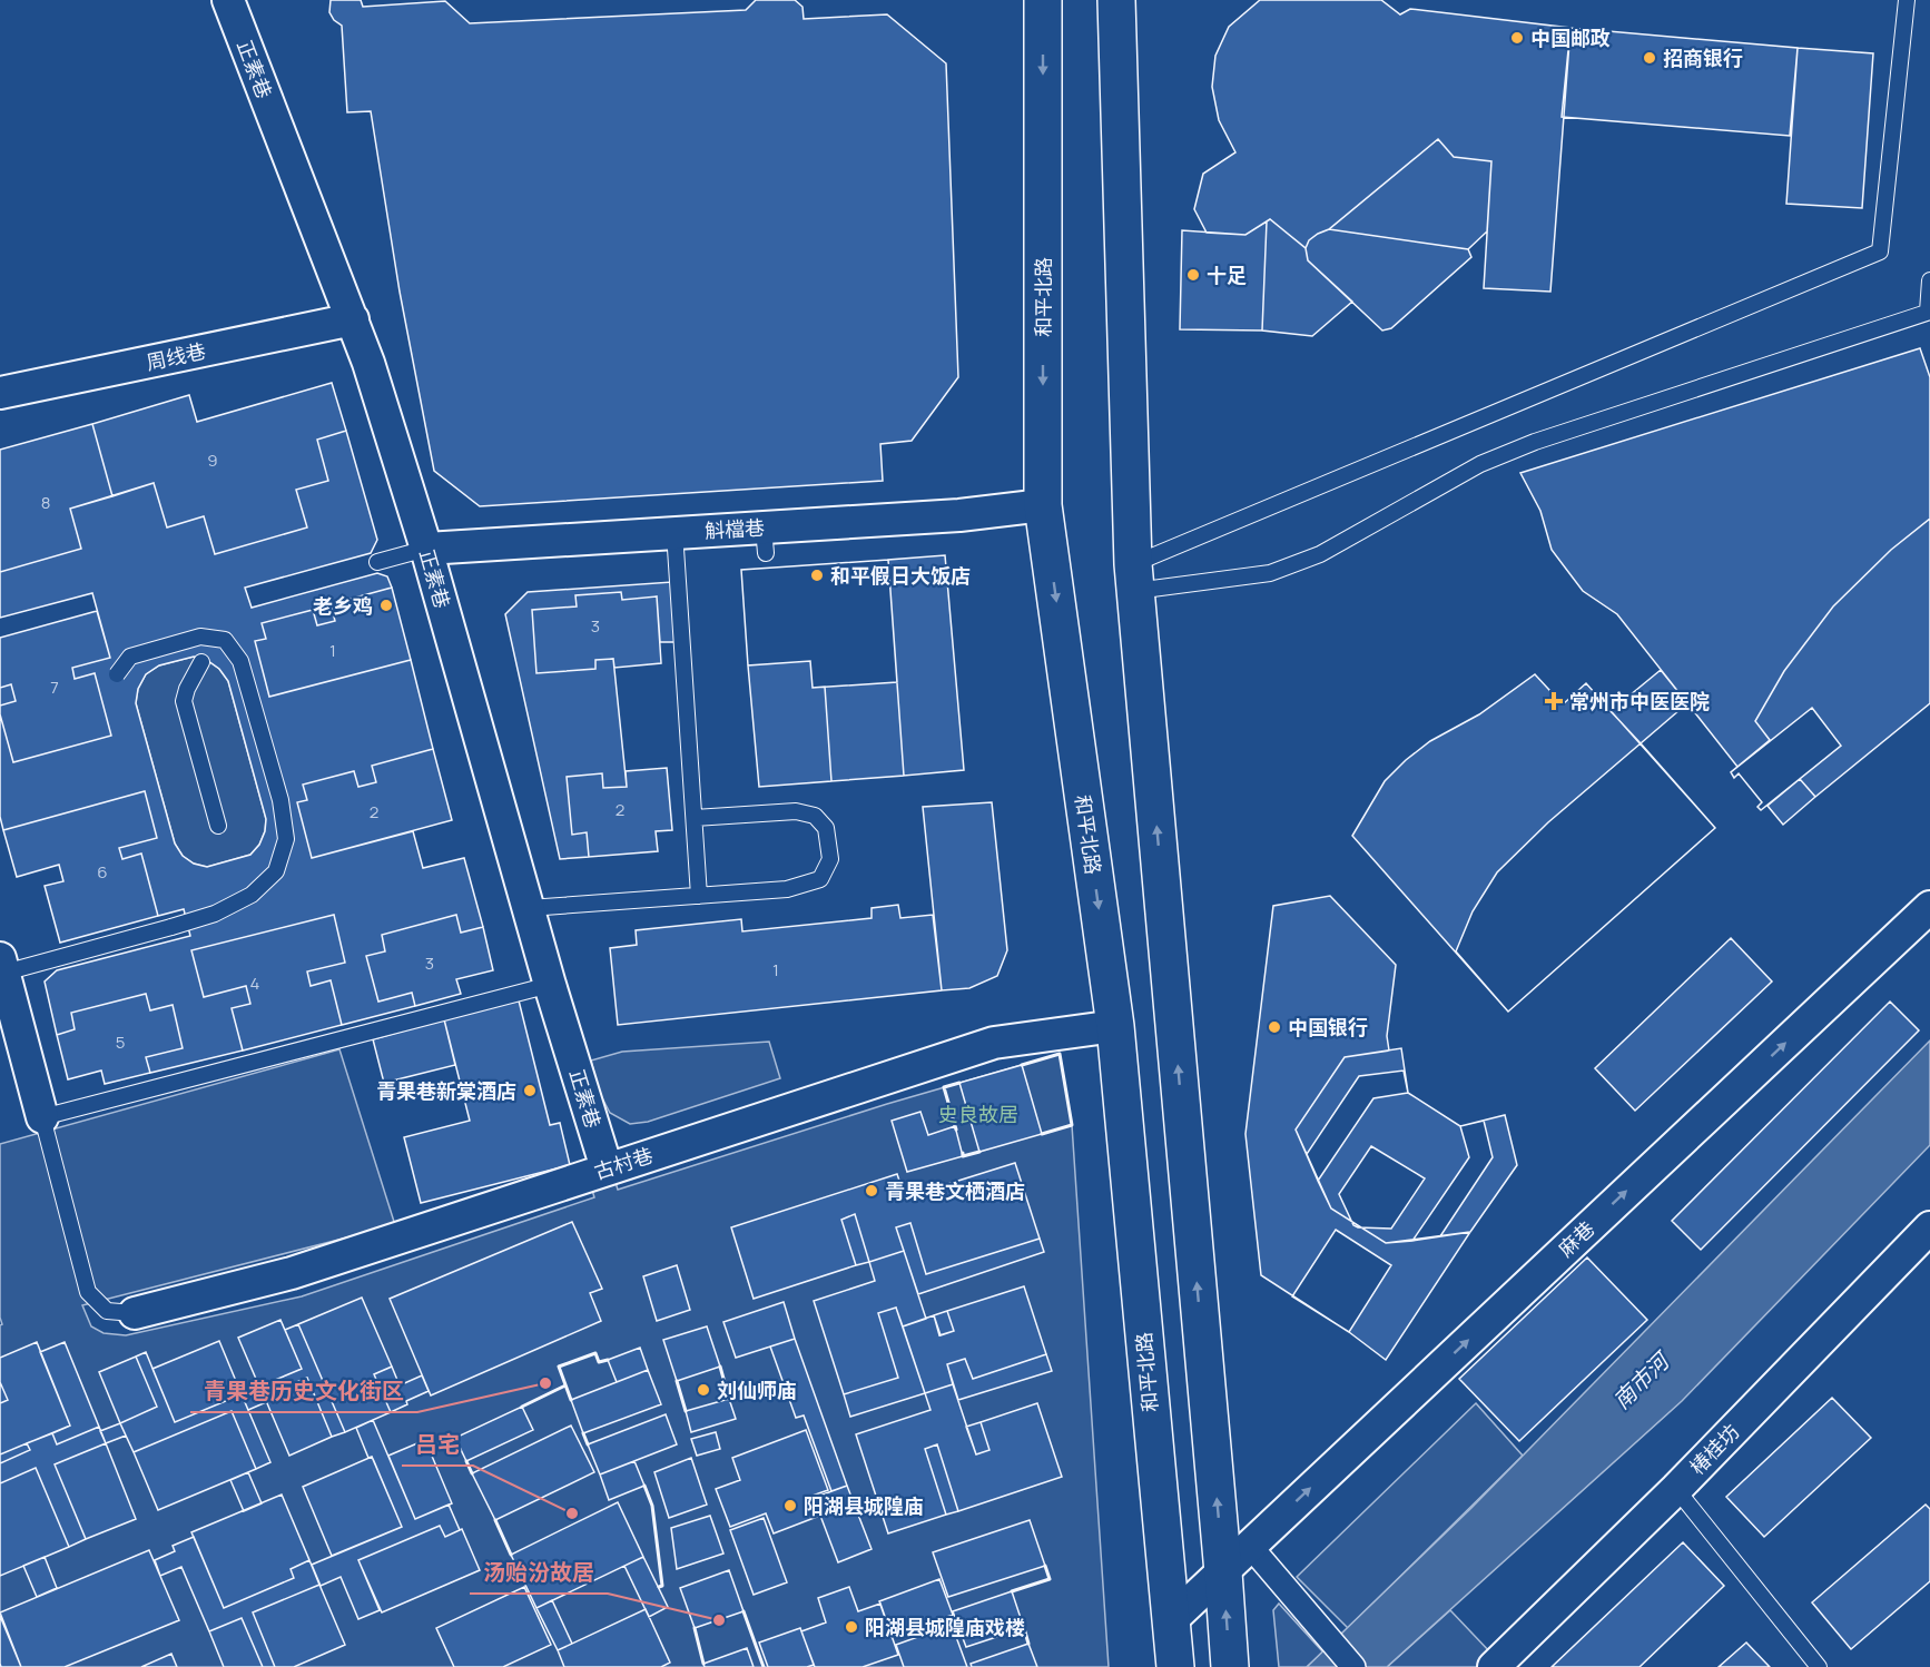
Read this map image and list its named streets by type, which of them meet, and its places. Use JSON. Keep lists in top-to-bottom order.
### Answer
{
  "streets": {
    "main road": ["和平北路"],
    "street": [
      "正素巷",
      "周线巷",
      "斛檔巷",
      "古村巷",
      "麻巷",
      "椿桂坊"
    ]
  },
  "crossings": [
    ["正素巷", "周线巷"],
    ["正素巷", "斛檔巷"],
    ["正素巷", "古村巷"],
    ["和平北路", "斛檔巷"],
    ["和平北路", "古村巷"],
    ["和平北路", "麻巷"]
  ],
  "one_way": ["麻巷"],
  "water": ["南市河"],
  "parks": ["史良故居"],
  "places": {
    "other": [
      "中国邮政",
      "招商银行",
      "十足",
      "和平假日大饭店",
      "老乡鸡",
      "中国银行",
      "青果巷新棠酒店",
      "青果巷文栖酒店",
      "青果巷历史文化街区",
      "刘仙师庙",
      "阳湖县城隍庙",
      "吕宅",
      "汤贻汾故居",
      "阳湖县城隍庙戏楼"
    ],
    "health": ["常州市中医医院"]
  },
  "house_numbers": [
    "9",
    "8",
    "3",
    "1",
    "7",
    "2",
    "2",
    "6",
    "3",
    "1",
    "4",
    "5"
  ]
}
